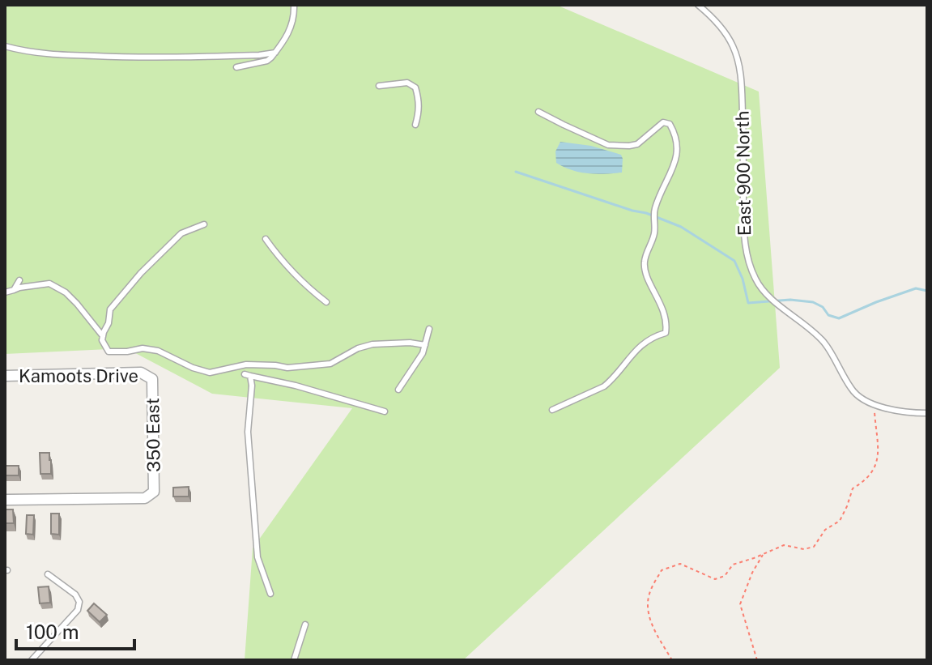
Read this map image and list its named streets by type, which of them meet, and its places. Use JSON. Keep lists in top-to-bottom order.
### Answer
{
  "streets": {
    "street": ["Kamoots Drive", "350 East"],
    "lane": ["East 900 North"]
  },
  "crossings": [
    ["Kamoots Drive", "350 East"]
  ],
  "scale_bar": "100 m"
}
